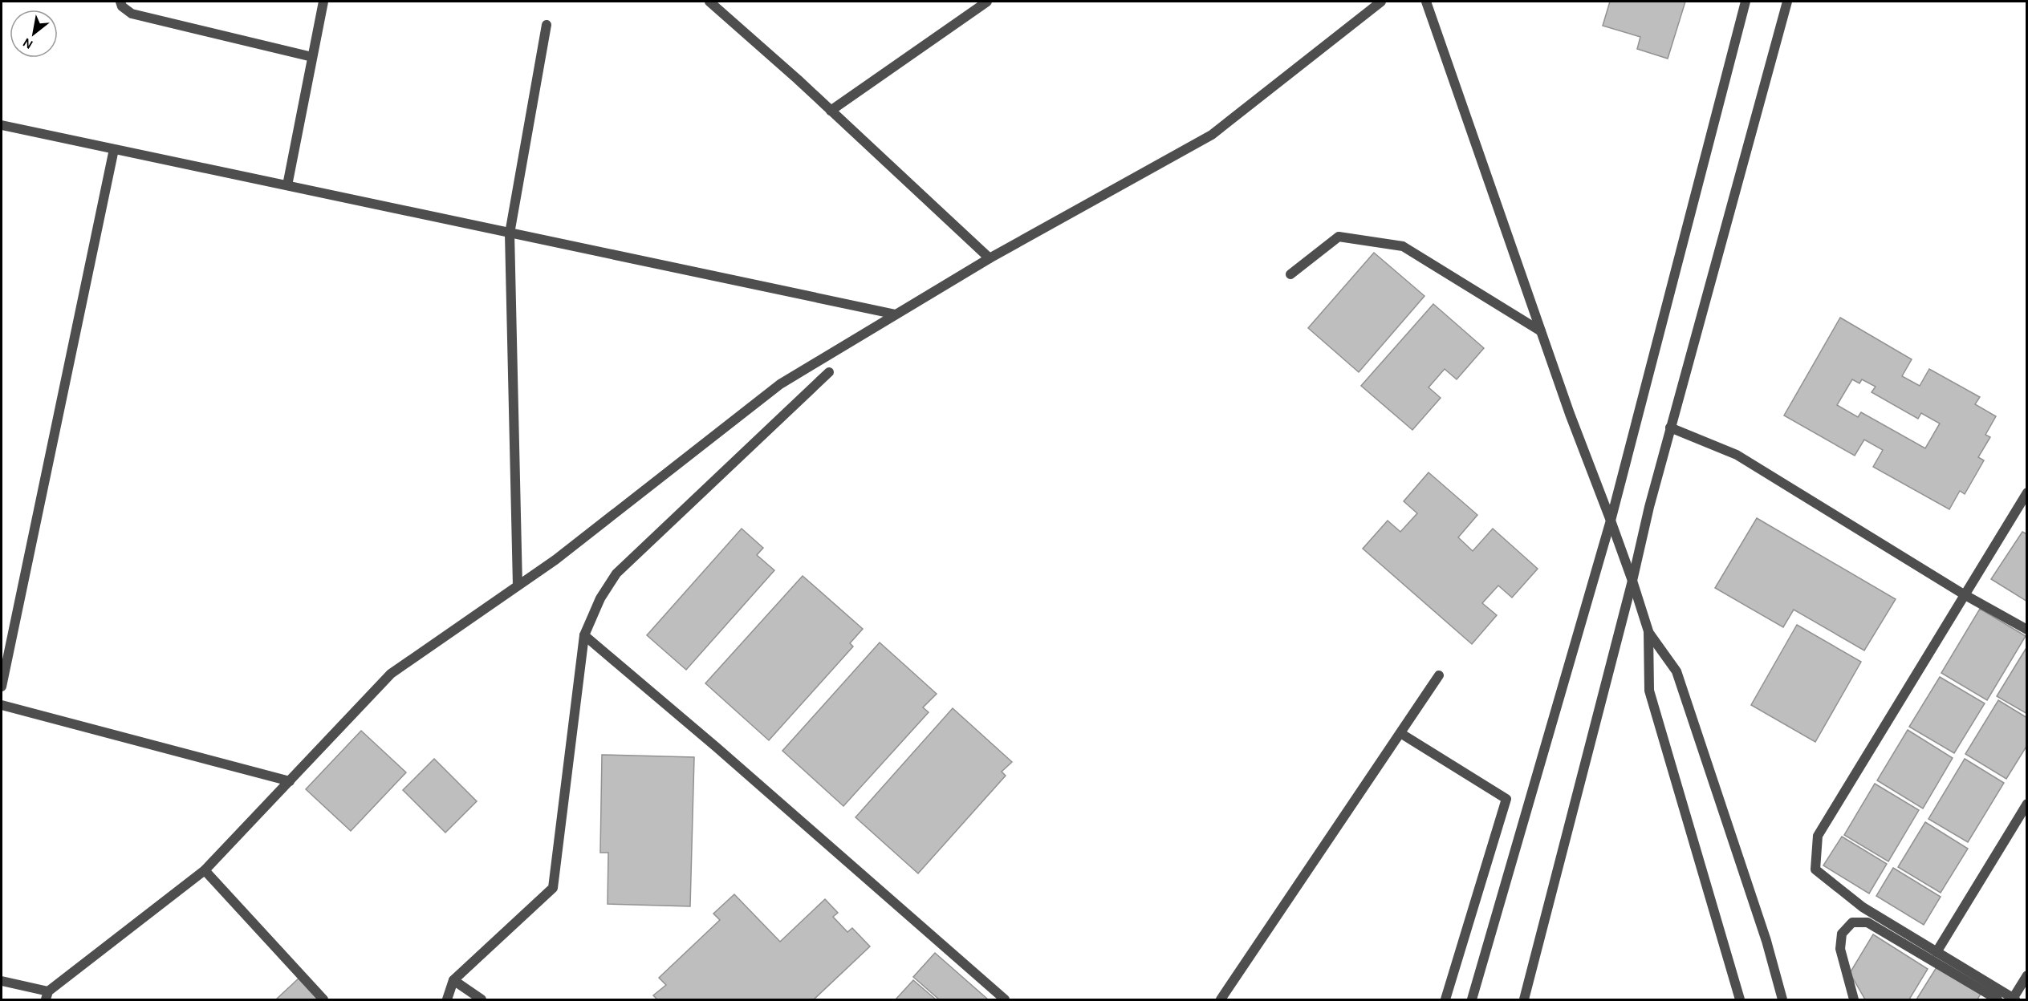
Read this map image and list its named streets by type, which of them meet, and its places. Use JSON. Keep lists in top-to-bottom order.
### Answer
{
  "north": "bottom left"
}
